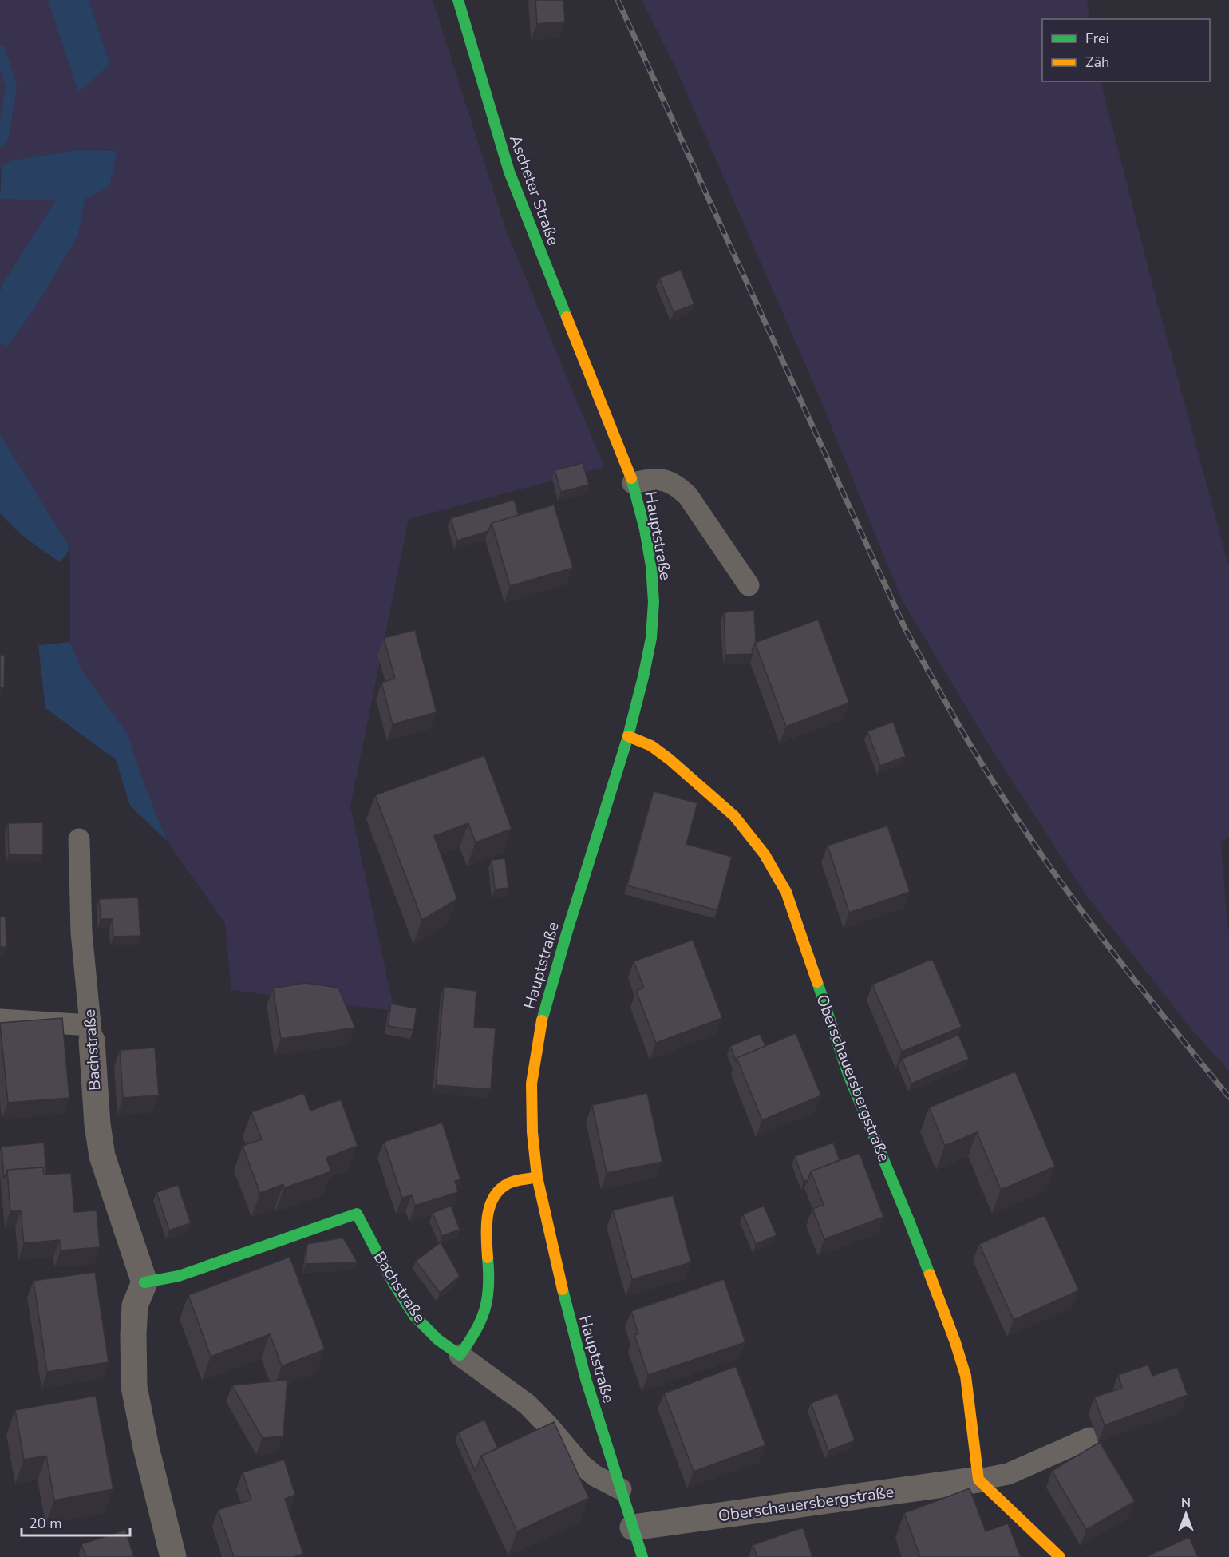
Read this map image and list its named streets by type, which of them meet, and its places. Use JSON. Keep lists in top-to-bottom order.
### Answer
{
  "streets": {
    "main road": [
      "Ascheter Straße",
      "Hauptstraße",
      "Bachstraße",
      "Oberschauersbergstraße"
    ]
  },
  "crossings": [
    ["Ascheter Straße", "Hauptstraße"],
    ["Hauptstraße", "Oberschauersbergstraße"]
  ],
  "legend": ["Frei", "Zäh"],
  "scale_bar": "20 m",
  "north": "top"
}
